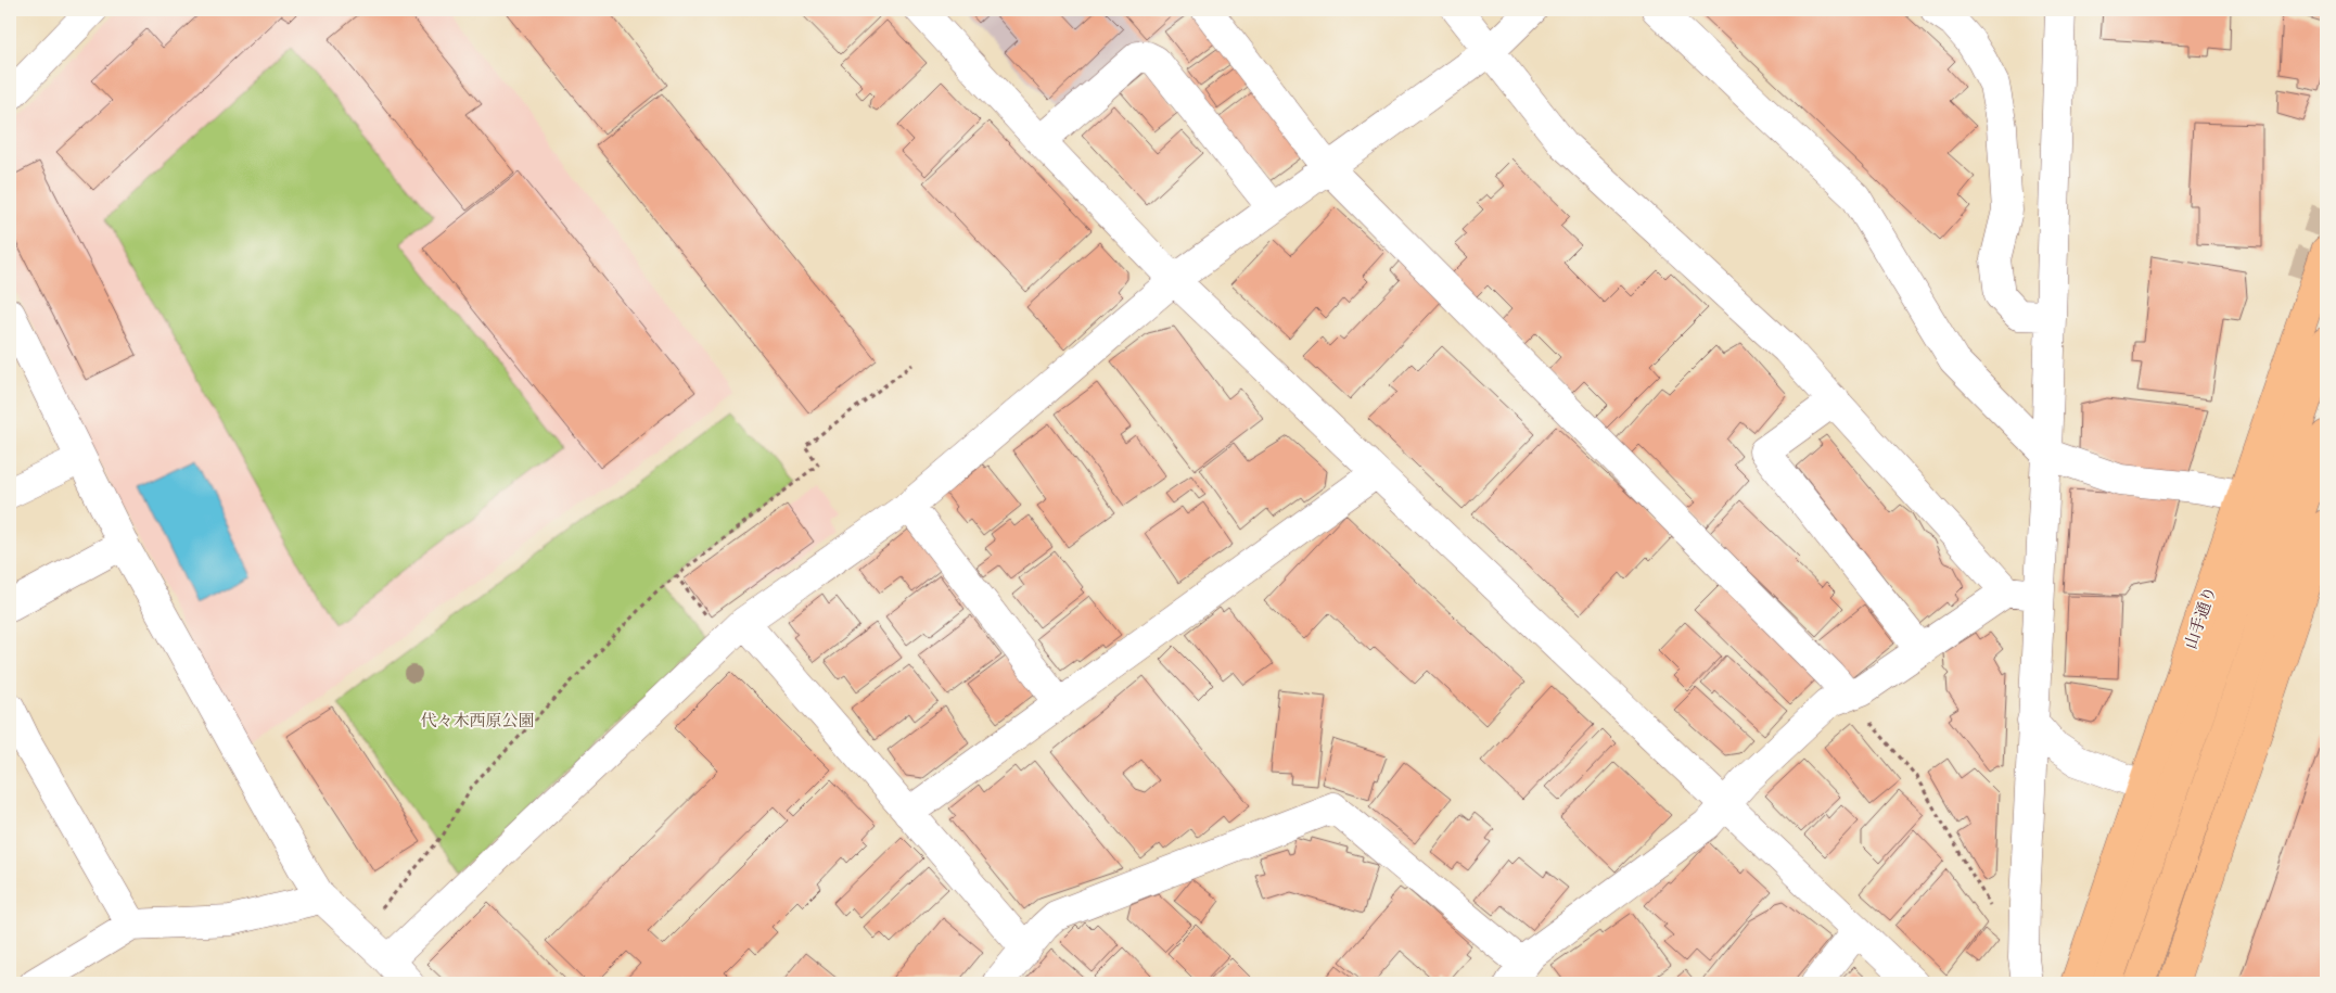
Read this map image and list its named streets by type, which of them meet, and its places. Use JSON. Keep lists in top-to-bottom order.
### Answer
{
  "streets": {
    "main road": ["山手通り"]
  },
  "parks": ["代々木西原公園"]
}
